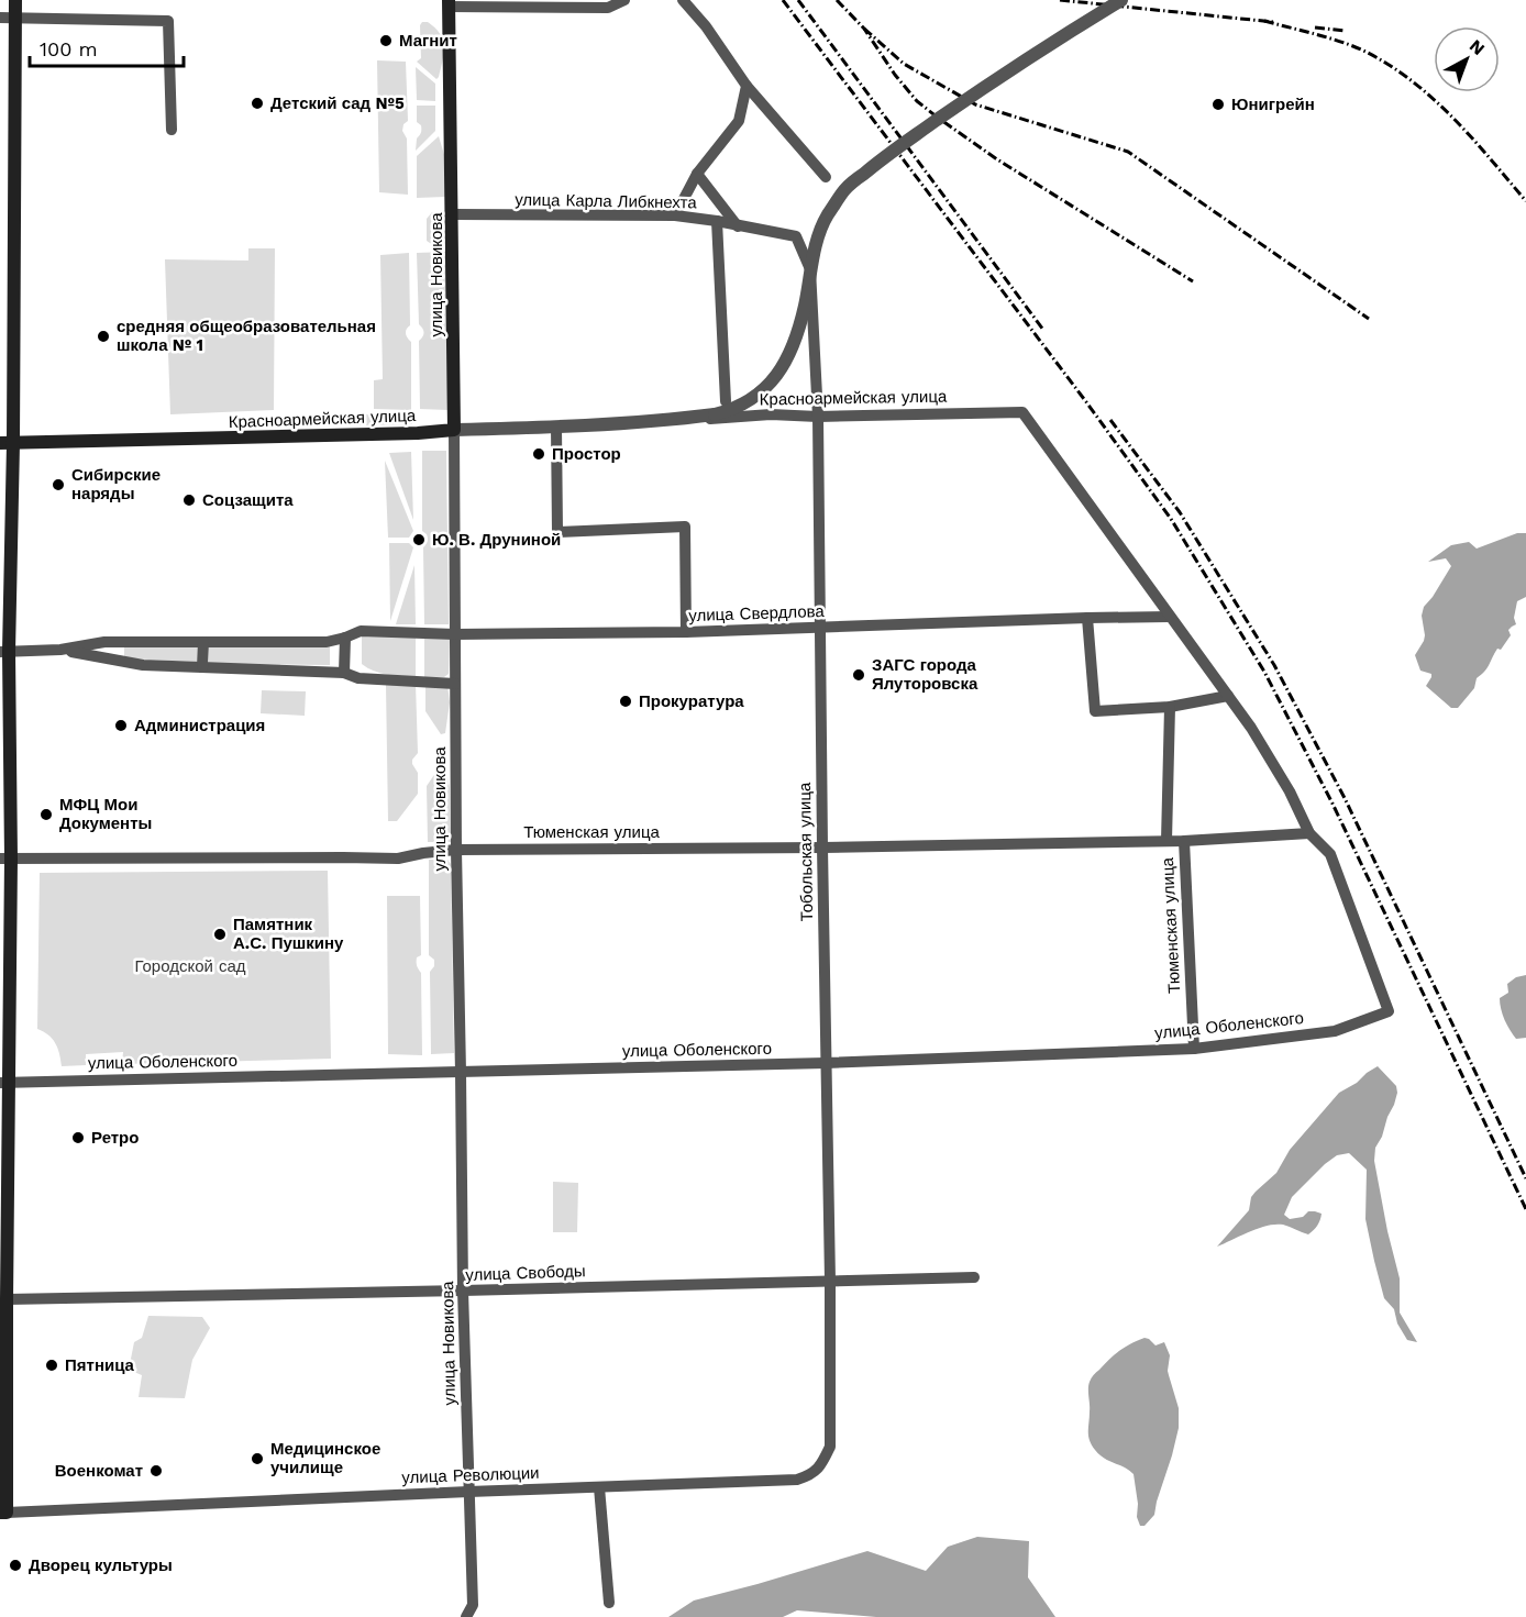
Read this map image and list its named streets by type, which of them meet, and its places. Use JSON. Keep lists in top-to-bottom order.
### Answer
{
  "streets": {
    "main road": ["улица Новикова", "Красноармейская улица"],
    "street": [
      "улица Карла Либкнехта",
      "улица Свердлова",
      "Тюменская улица",
      "Тобольская улица",
      "улица Оболенского",
      "улица Свободы",
      "улица Революции"
    ]
  },
  "crossings": [
    ["улица Карла Либкнехта", "улица Новикова"],
    ["улица Карла Либкнехта", "Тобольская улица"],
    ["улица Новикова", "Красноармейская улица"],
    ["улица Новикова", "улица Свердлова"],
    ["улица Новикова", "Тюменская улица"],
    ["улица Новикова", "улица Оболенского"],
    ["улица Новикова", "улица Свободы"],
    ["улица Новикова", "улица Революции"],
    ["Красноармейская улица", "улица Свердлова"],
    ["Красноармейская улица", "Тобольская улица"],
    ["улица Свердлова", "Тобольская улица"],
    ["Тюменская улица", "Тобольская улица"],
    ["Тюменская улица", "улица Оболенского"],
    ["Тобольская улица", "улица Оболенского"],
    ["Тобольская улица", "улица Свободы"],
    ["Тобольская улица", "улица Революции"]
  ],
  "parks": ["Городской сад"],
  "places": [
    "Магнит",
    "Детский сад №5",
    "Юнигрейн",
    "средняя общеобразовательная школа № 1",
    "Простор",
    "Сибирские наряды",
    "Соцзащита",
    "Ю. В. Друниной",
    "ЗАГС города Ялуторовска",
    "Прокуратура",
    "Администрация",
    "МФЦ Мои Документы",
    "Памятник А.С. Пушкину",
    "Ретро",
    "Пятница",
    "Медицинское училище",
    "Военкомат",
    "Дворец культуры"
  ],
  "scale_bar": "100 m",
  "north": "top right"
}
